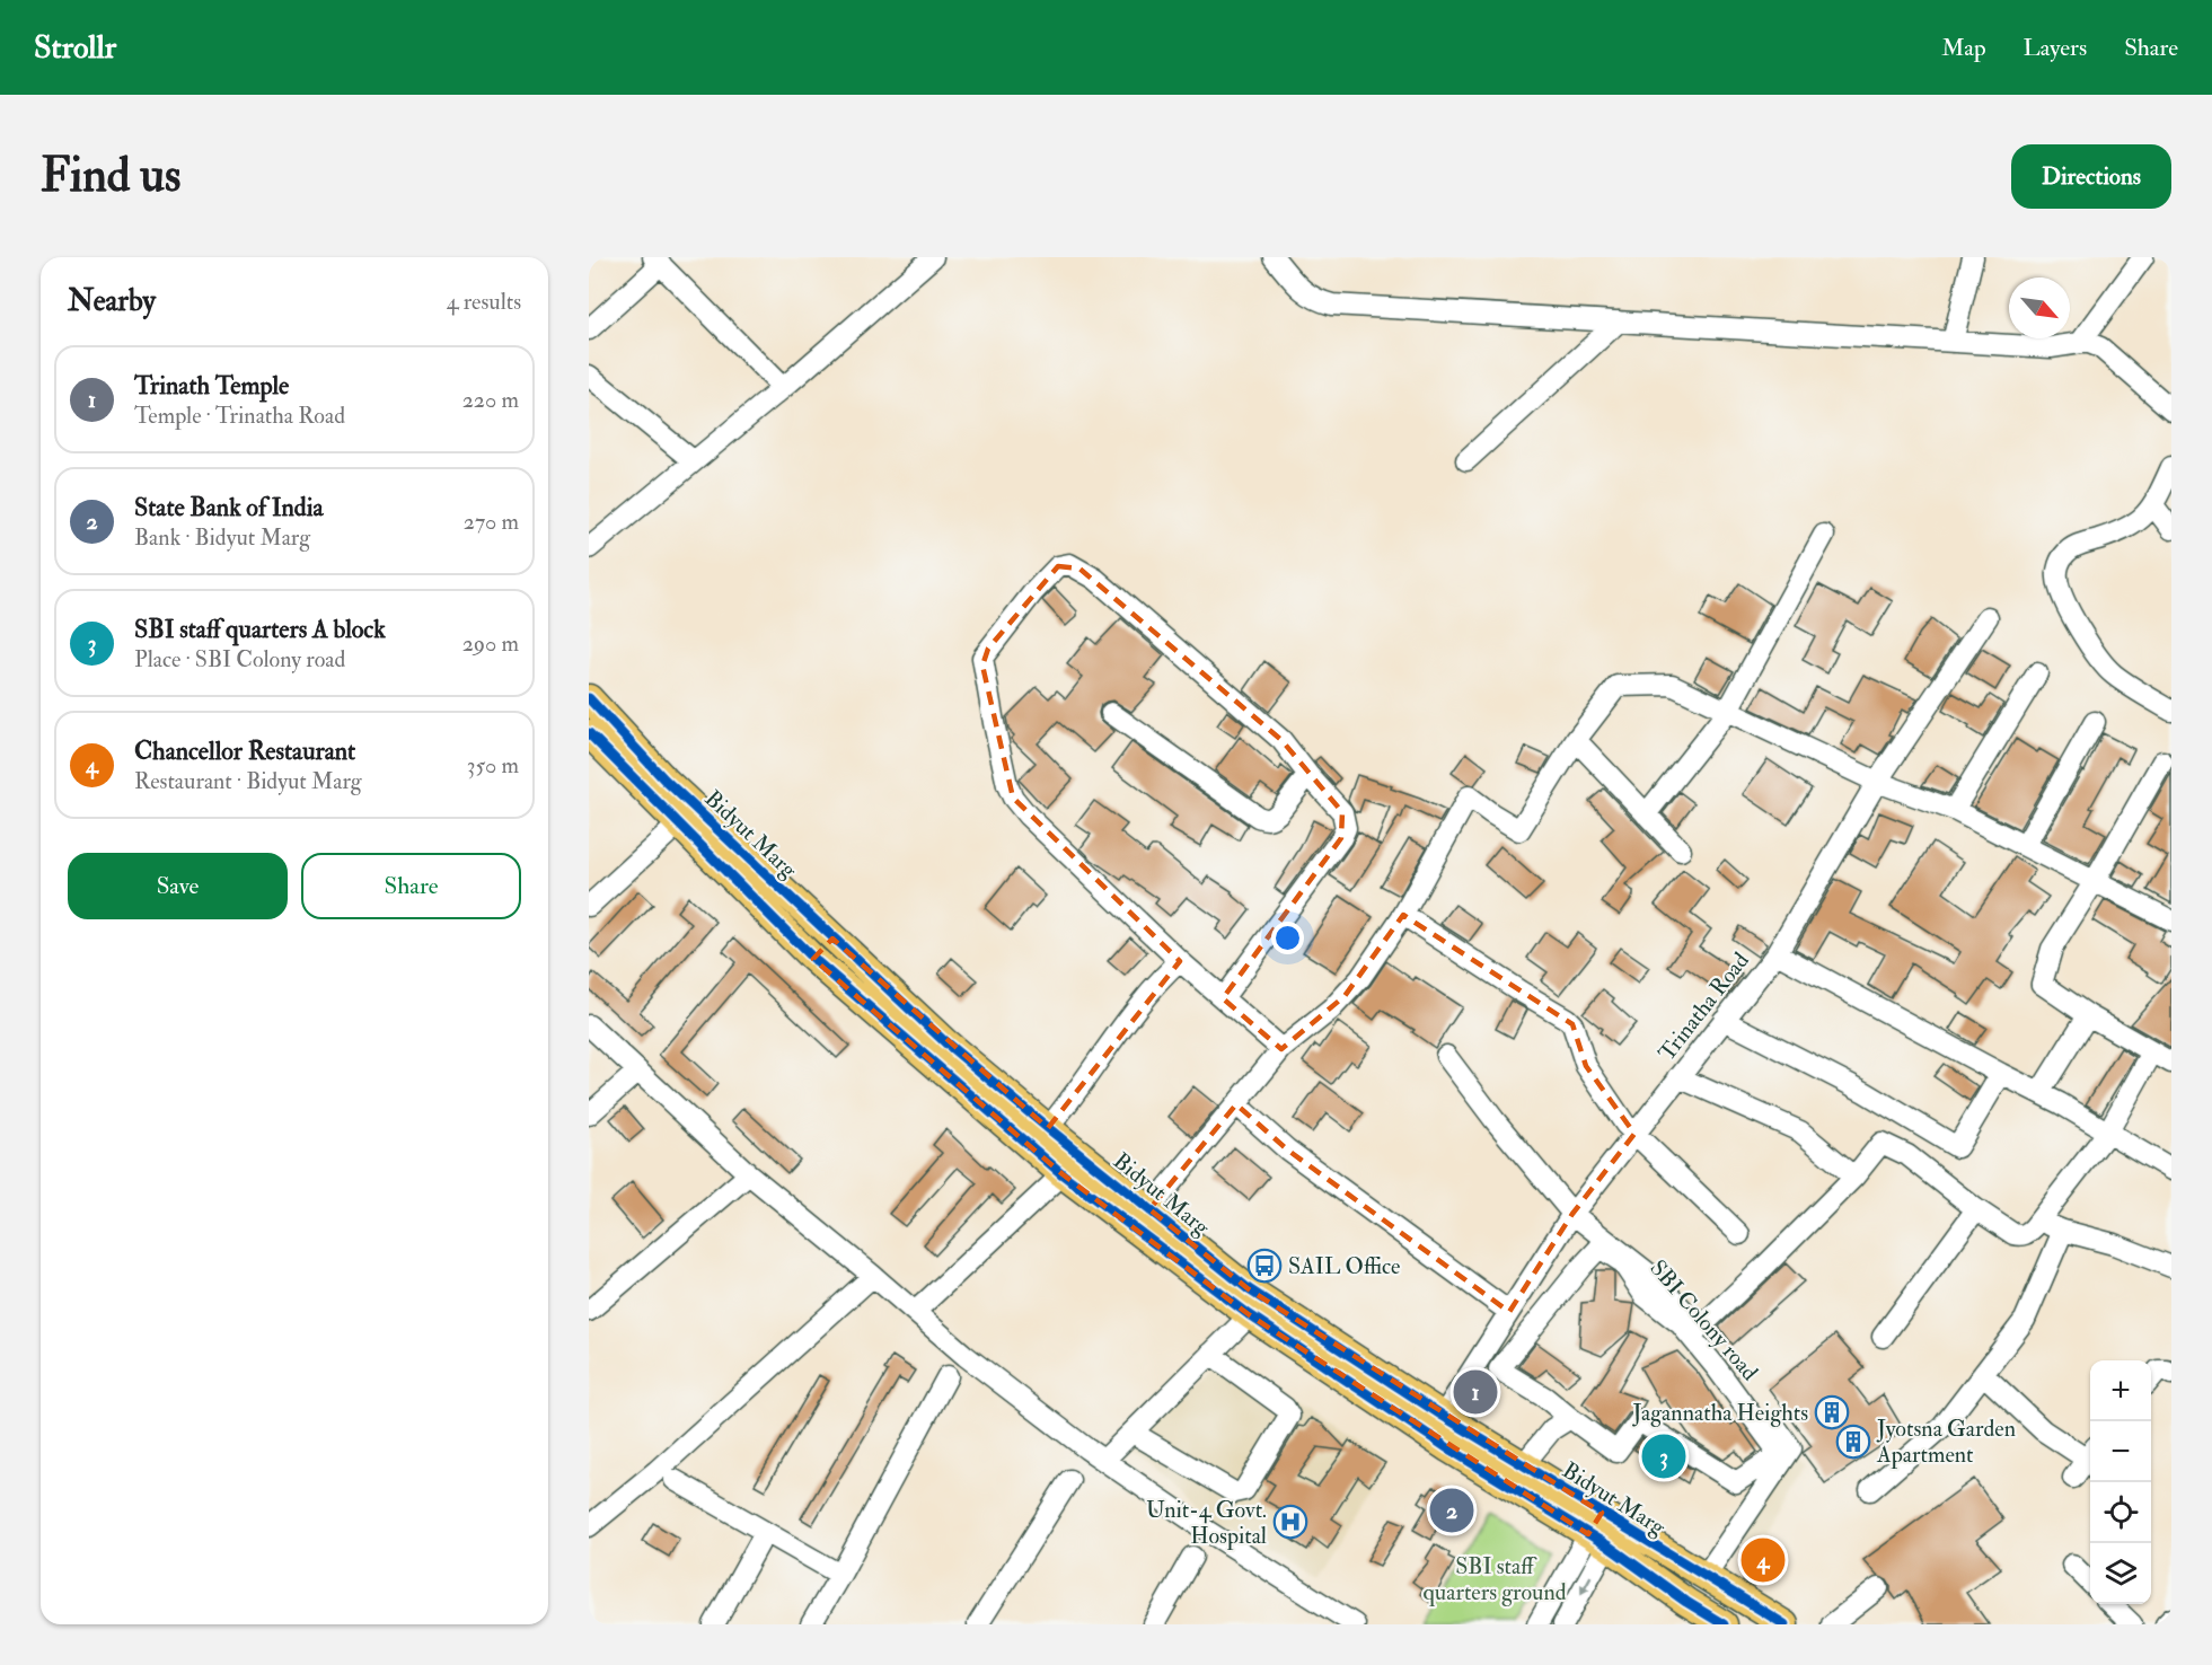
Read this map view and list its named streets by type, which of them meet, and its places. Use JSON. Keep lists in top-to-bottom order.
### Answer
{
  "streets": {
    "main road": ["Bidyut Marg"],
    "street": ["Trinatha Road", "SBI Colony road"]
  },
  "crossings": [
    ["Bidyut Marg", "Trinatha Road"]
  ],
  "parks": ["SBI staff quarters ground"],
  "places": {
    "bus stop": ["SAIL Office"],
    "building": ["Jagannatha Heights", "Jyotsna Garden Apartment"],
    "hospital": ["Unit-4 Govt. Hospital"]
  },
  "north": "bottom right",
  "page": {
    "header": "Strollr",
    "nav": ["Map", "Layers", "Share"],
    "buttons": [
      "Directions",
      ["Save", "Share"]
    ],
    "title": "Find us",
    "heading": ["Nearby", "4 results"],
    "list": [
      {
        "mark": "1",
        "name": "Trinath Temple",
        "note": "Temple · Trinatha Road",
        "value": "220 m"
      },
      {
        "mark": "2",
        "name": "State Bank of India",
        "note": "Bank · Bidyut Marg",
        "value": "270 m"
      },
      {
        "mark": "3",
        "name": "SBI staff quarters A block",
        "note": "Place · SBI Colony road",
        "value": "290 m"
      },
      {
        "mark": "4",
        "name": "Chancellor Restaurant",
        "note": "Restaurant · Bidyut Marg",
        "value": "350 m"
      }
    ],
    "map_buttons": ["+", "−"],
    "pins": [
      "1",
      "3",
      "2",
      "4"
    ]
  }
}
